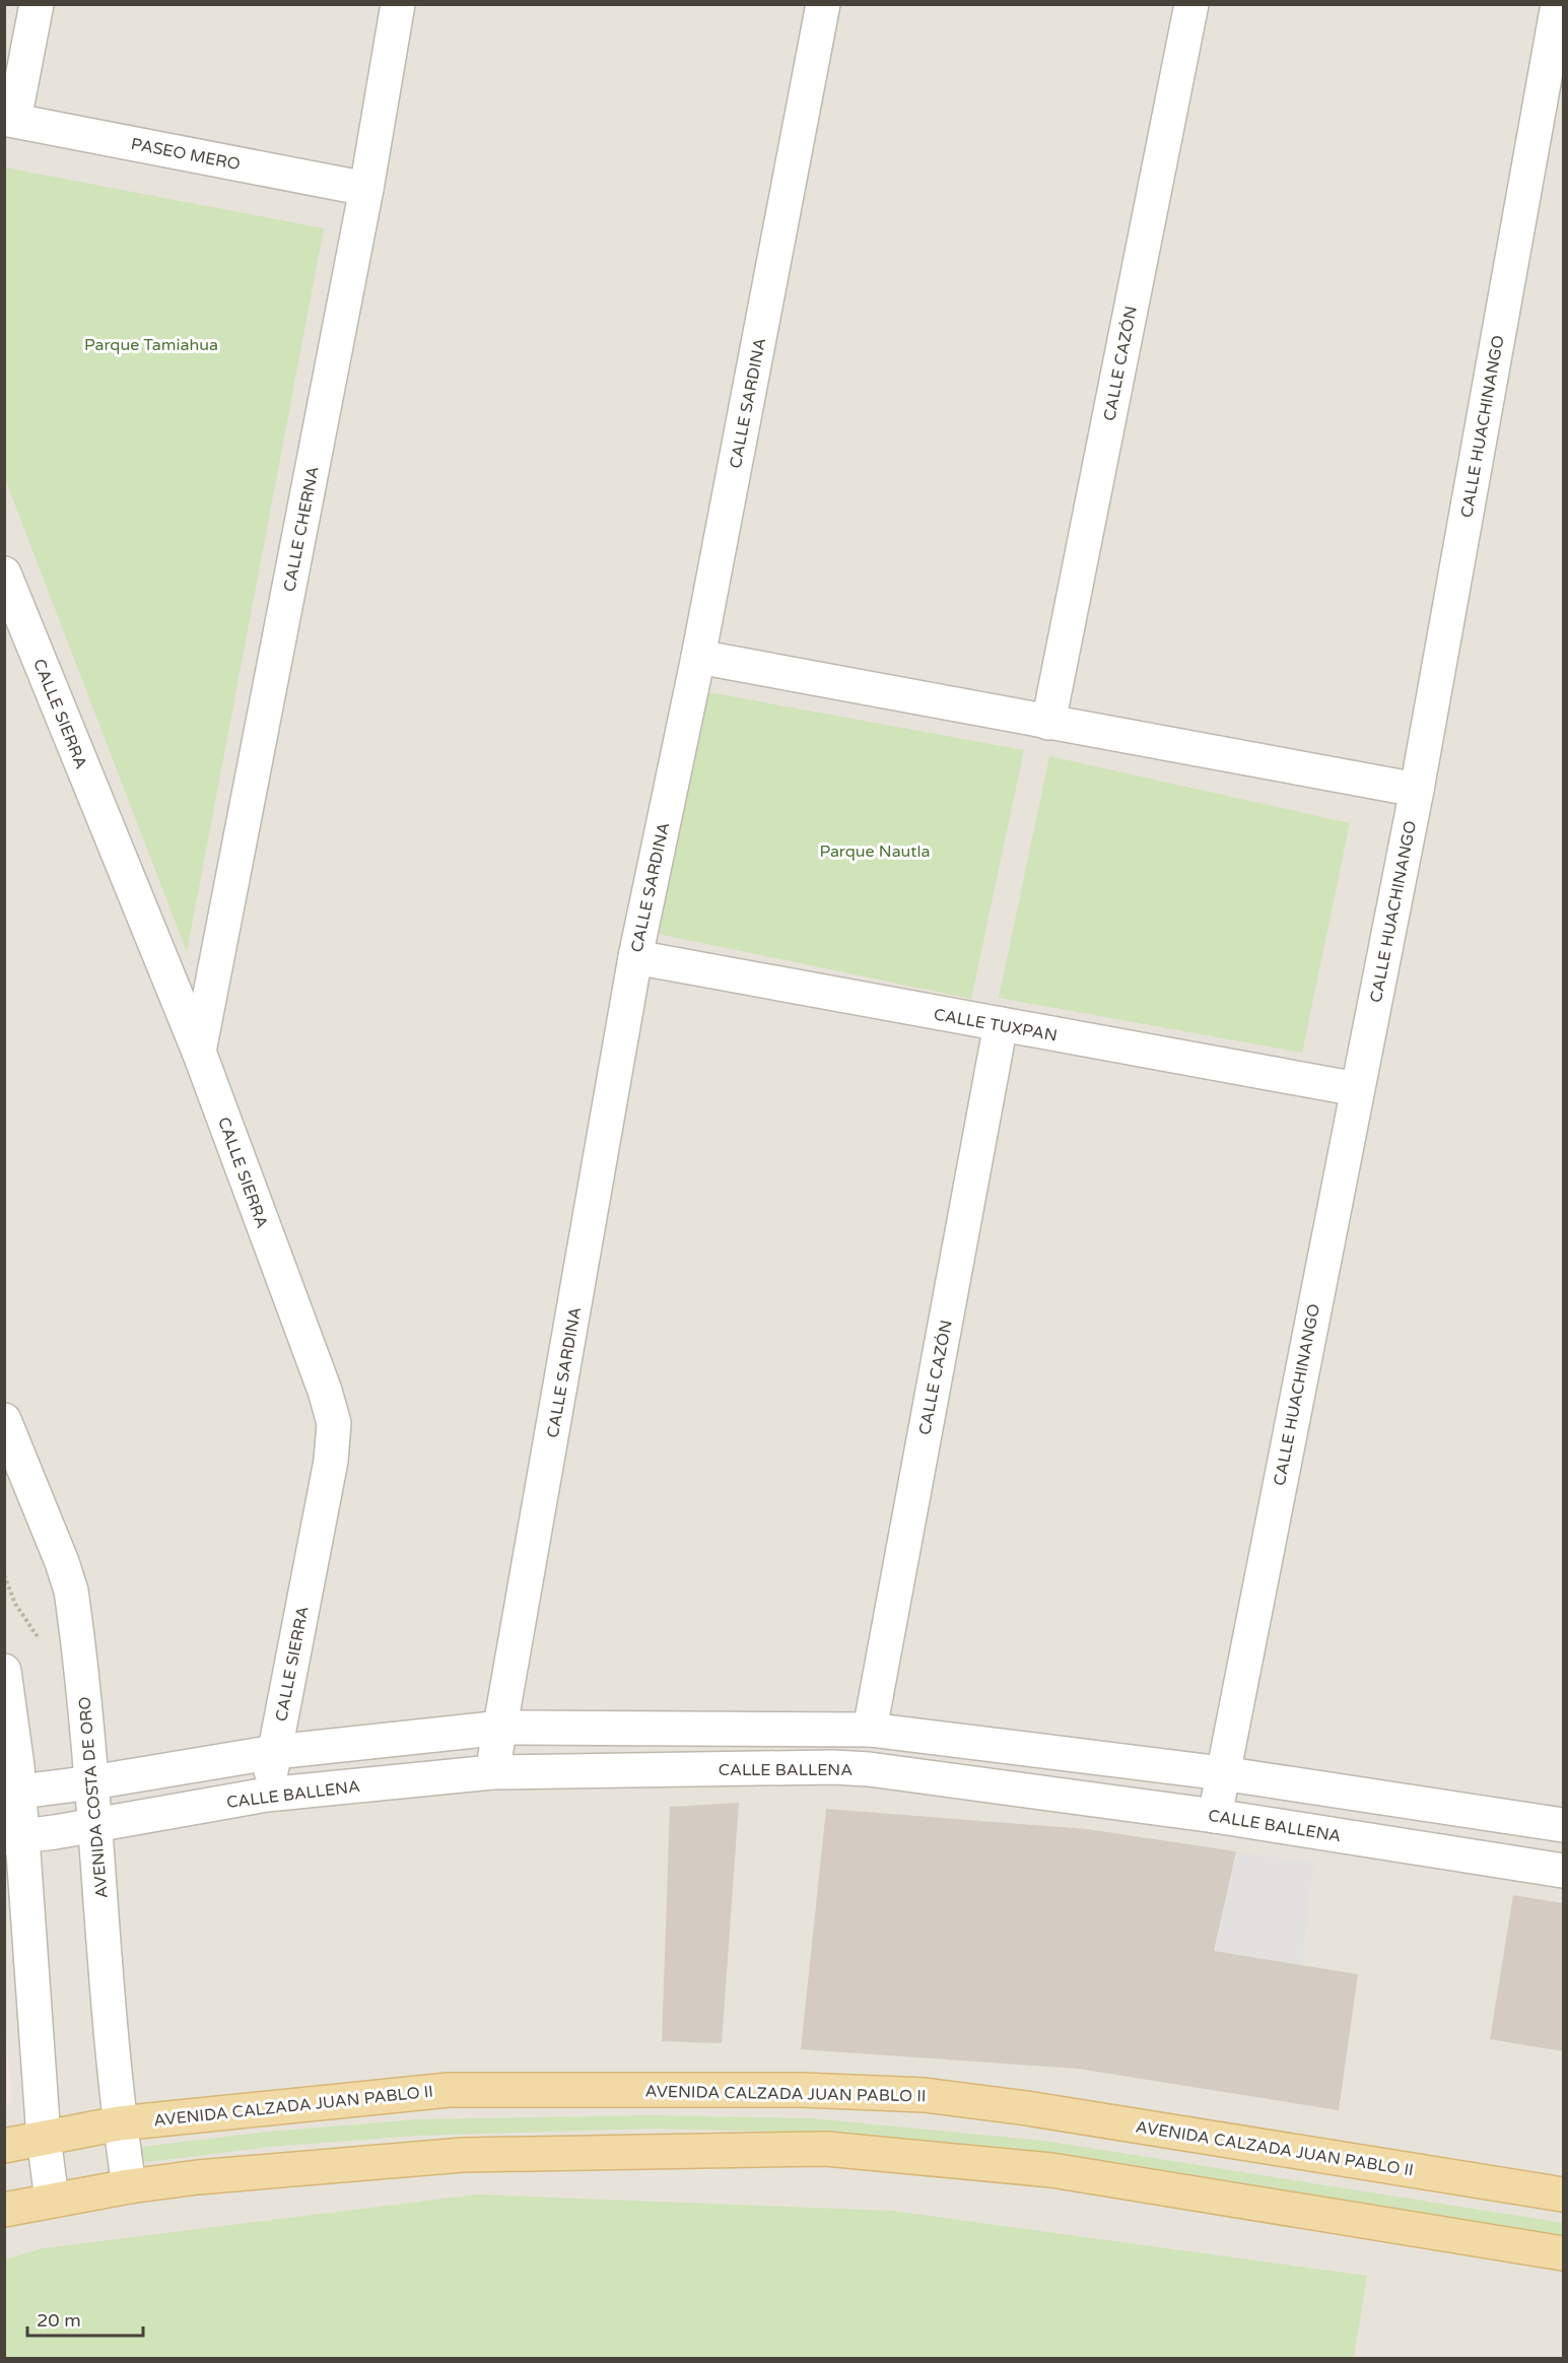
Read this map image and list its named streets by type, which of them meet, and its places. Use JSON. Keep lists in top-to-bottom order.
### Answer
{
  "streets": {
    "main road": ["AVENIDA CALZADA JUAN PABLO II"],
    "street": [
      "PASEO MERO",
      "CALLE CAZÓN",
      "CALLE SARDINA",
      "CALLE HUACHINANGO",
      "CALLE CHERNA",
      "CALLE SIERRA",
      "CALLE TUXPAN",
      "CALLE BALLENA",
      "AVENIDA COSTA DE ORO"
    ]
  },
  "crossings": [
    ["PASEO MERO", "CALLE CHERNA"],
    ["CALLE CAZÓN", "CALLE TUXPAN"],
    ["CALLE SARDINA", "CALLE TUXPAN"],
    ["CALLE SARDINA", "CALLE BALLENA"],
    ["CALLE HUACHINANGO", "CALLE TUXPAN"],
    ["CALLE HUACHINANGO", "CALLE BALLENA"],
    ["CALLE CHERNA", "CALLE SIERRA"],
    ["CALLE SIERRA", "CALLE BALLENA"],
    ["CALLE BALLENA", "AVENIDA COSTA DE ORO"],
    ["AVENIDA COSTA DE ORO", "AVENIDA CALZADA JUAN PABLO II"]
  ],
  "parks": ["Parque Tamiahua", "Parque Nautla"],
  "scale_bar": "20 m"
}
